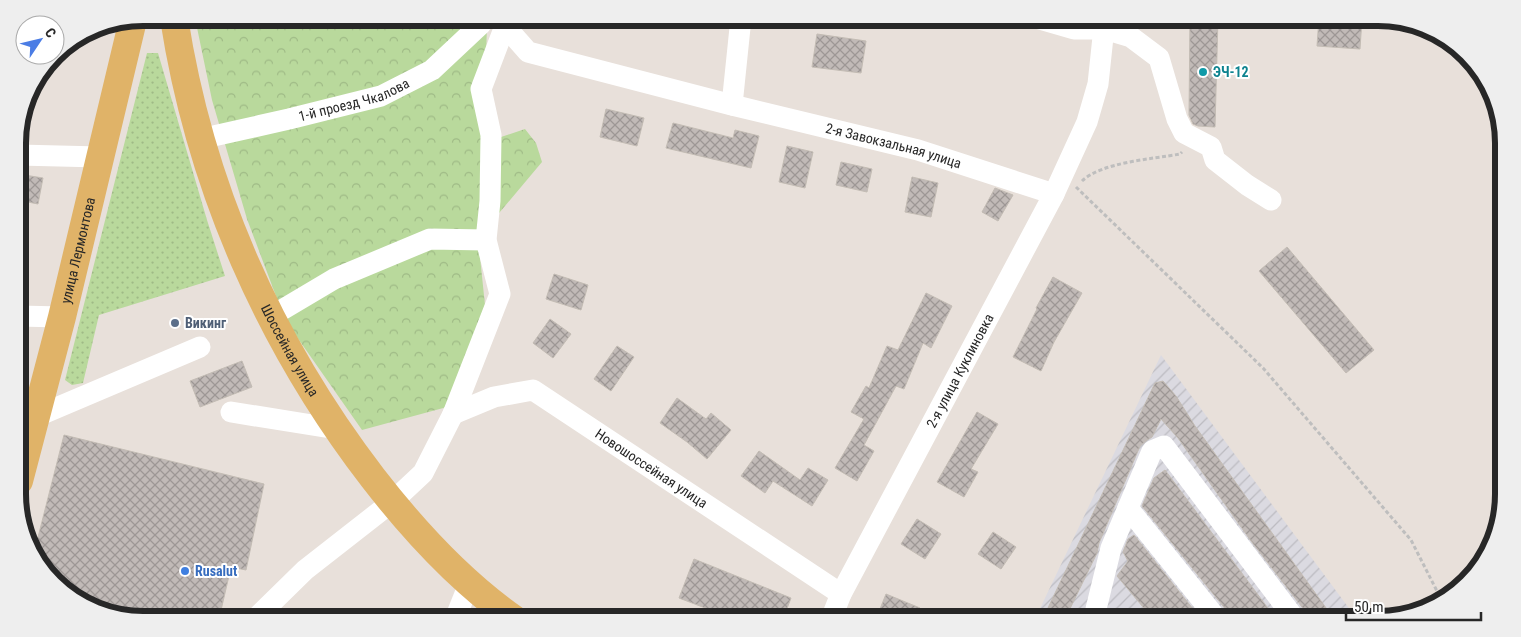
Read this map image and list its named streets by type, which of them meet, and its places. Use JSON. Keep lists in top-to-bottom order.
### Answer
{
  "streets": {
    "main road": ["улица Лермонтова", "Шоссейная улица"],
    "street": [
      "1-й проезд Чкалова",
      "2-я Завокзальная улица",
      "2-я улица Куклиновка",
      "Новошоссейная улица"
    ]
  },
  "crossings": [
    ["1-й проезд Чкалова", "Шоссейная улица"],
    ["2-я Завокзальная улица", "2-я улица Куклиновка"],
    ["2-я улица Куклиновка", "Новошоссейная улица"]
  ],
  "places": ["ЭЧ-12", "Викинг", "Rusalut"],
  "scale_bar": "50 m",
  "north": "top right"
}
